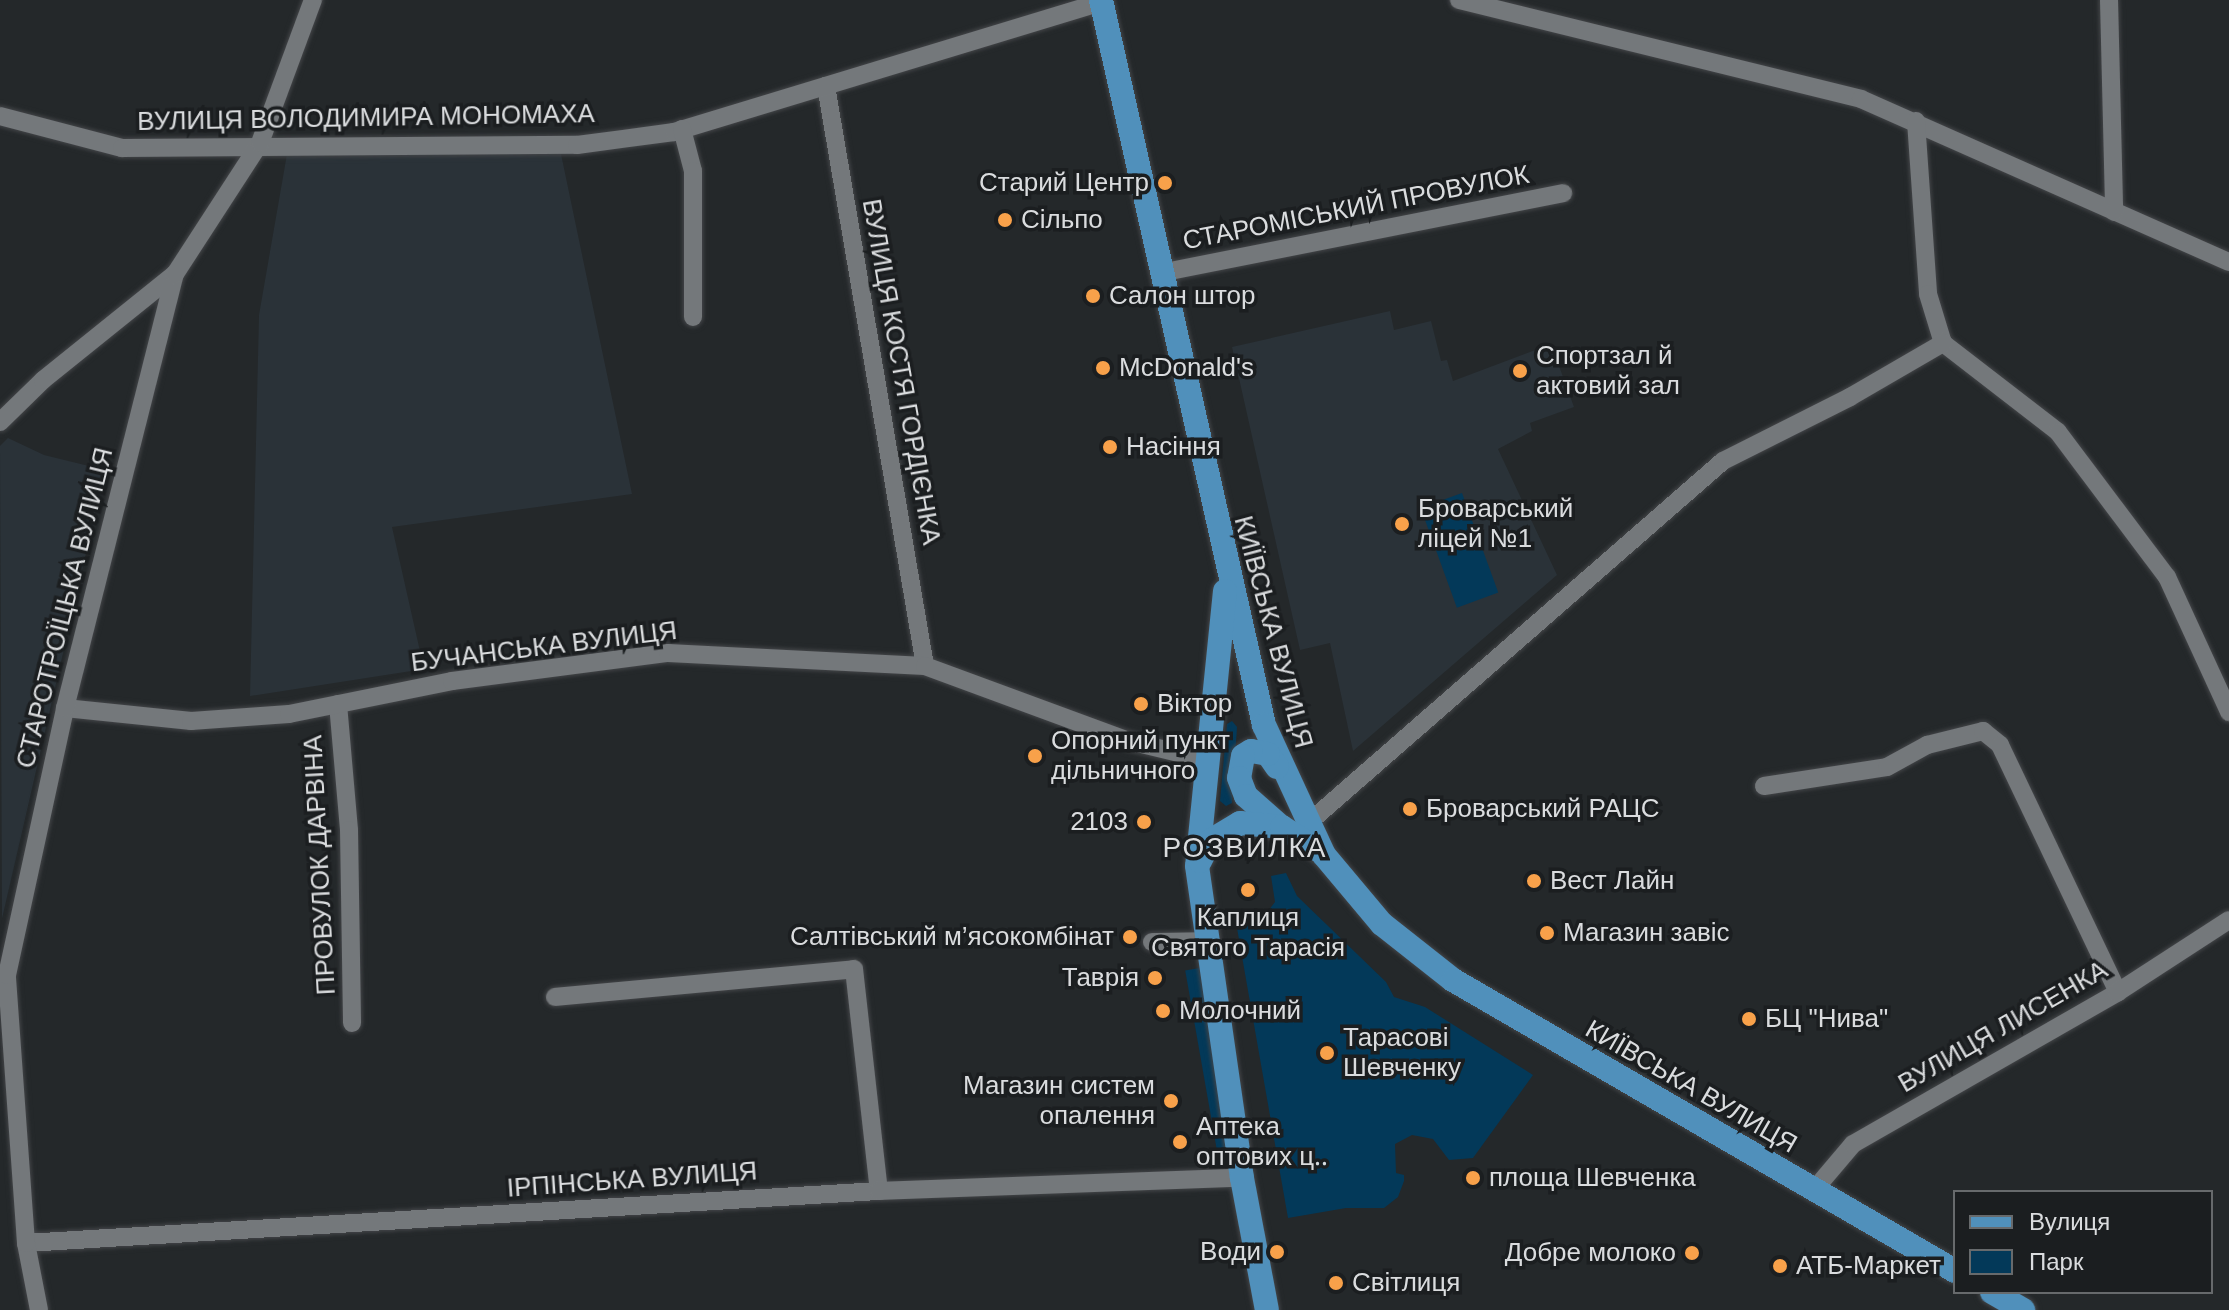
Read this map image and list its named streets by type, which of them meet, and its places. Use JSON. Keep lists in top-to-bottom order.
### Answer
{
  "streets": {
    "main road": ["КИЇВСЬКА ВУЛИЦЯ"],
    "street": [
      "ВУЛИЦЯ ВОЛОДИМИРА МОНОМАХА",
      "СТАРОМІСЬКИЙ ПРОВУЛОК",
      "ВУЛИЦЯ КОСТЯ ГОРДІЄНКА",
      "СТАРОТРОЇЦЬКА ВУЛИЦЯ",
      "БУЧАНСЬКА ВУЛИЦЯ",
      "ПРОВУЛОК ДАРВІНА",
      "ВУЛИЦЯ ЛИСЕНКА",
      "ІРПІНСЬКА ВУЛИЦЯ"
    ]
  },
  "crossings": [
    ["ВУЛИЦЯ ВОЛОДИМИРА МОНОМАХА", "ВУЛИЦЯ КОСТЯ ГОРДІЄНКА"],
    ["ВУЛИЦЯ ВОЛОДИМИРА МОНОМАХА", "СТАРОТРОЇЦЬКА ВУЛИЦЯ"],
    ["ВУЛИЦЯ ВОЛОДИМИРА МОНОМАХА", "КИЇВСЬКА ВУЛИЦЯ"],
    ["СТАРОМІСЬКИЙ ПРОВУЛОК", "КИЇВСЬКА ВУЛИЦЯ"],
    ["ВУЛИЦЯ КОСТЯ ГОРДІЄНКА", "БУЧАНСЬКА ВУЛИЦЯ"],
    ["СТАРОТРОЇЦЬКА ВУЛИЦЯ", "БУЧАНСЬКА ВУЛИЦЯ"],
    ["СТАРОТРОЇЦЬКА ВУЛИЦЯ", "ІРПІНСЬКА ВУЛИЦЯ"],
    ["КИЇВСЬКА ВУЛИЦЯ", "ВУЛИЦЯ ЛИСЕНКА"],
    ["БУЧАНСЬКА ВУЛИЦЯ", "ПРОВУЛОК ДАРВІНА"]
  ],
  "districts": ["РОЗВИЛКА"],
  "places": [
    "Старий Центр",
    "Сільпо",
    "Салон штор",
    "McDonald's",
    "Спортзал й актовий зал",
    "Насіння",
    "Броварський ліцей №1",
    "Віктор",
    "Опорний пункт дільничного",
    "Броварський РАЦС",
    "2103",
    "Вест Лайн",
    "Каплиця Святого Тарасія",
    "Магазин завіс",
    "Салтівський м’ясокомбінат",
    "Таврія",
    "Молочний",
    "БЦ \"Нива\"",
    "Тарасові Шевченку",
    "Магазин систем опалення",
    "Аптека оптових ц‥",
    "площа Шевченка",
    "Води",
    "Добре молоко",
    "АТБ-Маркет",
    "Світлиця"
  ],
  "legend": ["Вулиця", "Парк"]
}
